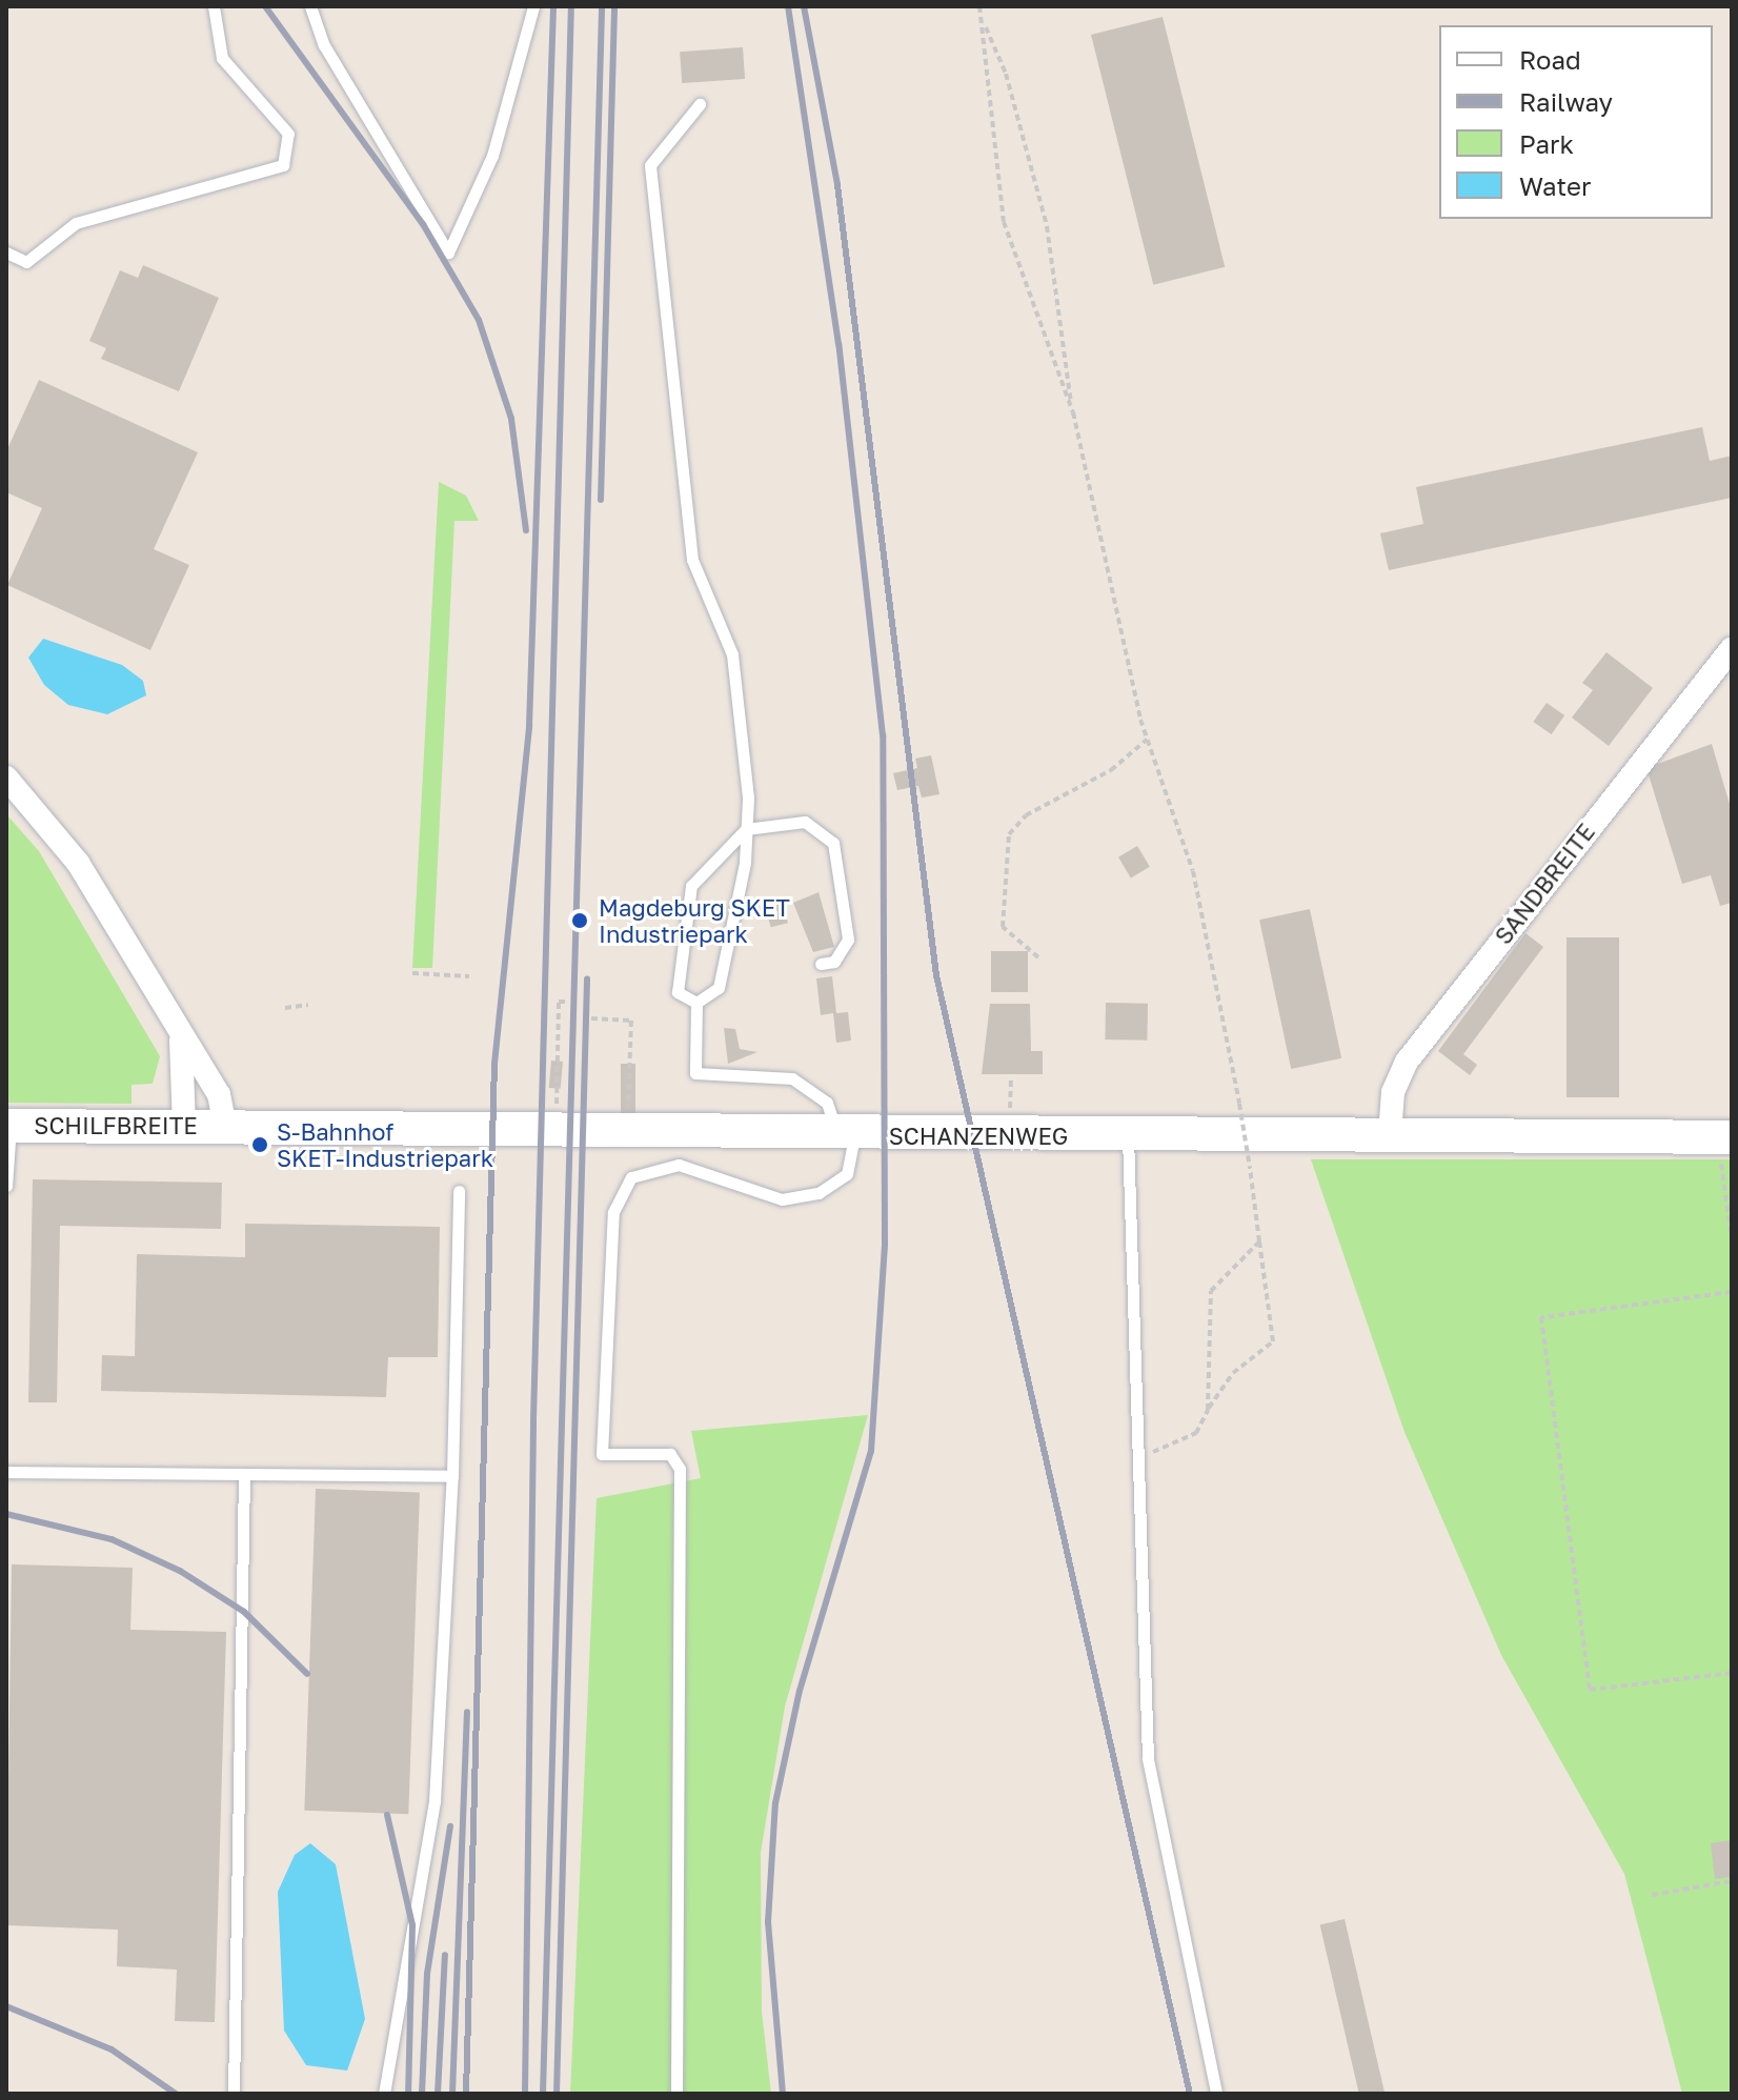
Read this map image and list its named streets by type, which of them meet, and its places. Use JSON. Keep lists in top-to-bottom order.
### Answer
{
  "streets": {
    "main road": ["SCHILFBREITE", "SCHANZENWEG"],
    "street": ["SANDBREITE"]
  },
  "crossings": [
    ["SANDBREITE", "SCHANZENWEG"],
    ["SCHILFBREITE", "SCHANZENWEG"]
  ],
  "places": ["Magdeburg SKET Industriepark", "S-Bahnhof SKET-Industriepark"],
  "legend": [
    "Road",
    "Railway",
    "Park",
    "Water"
  ]
}
